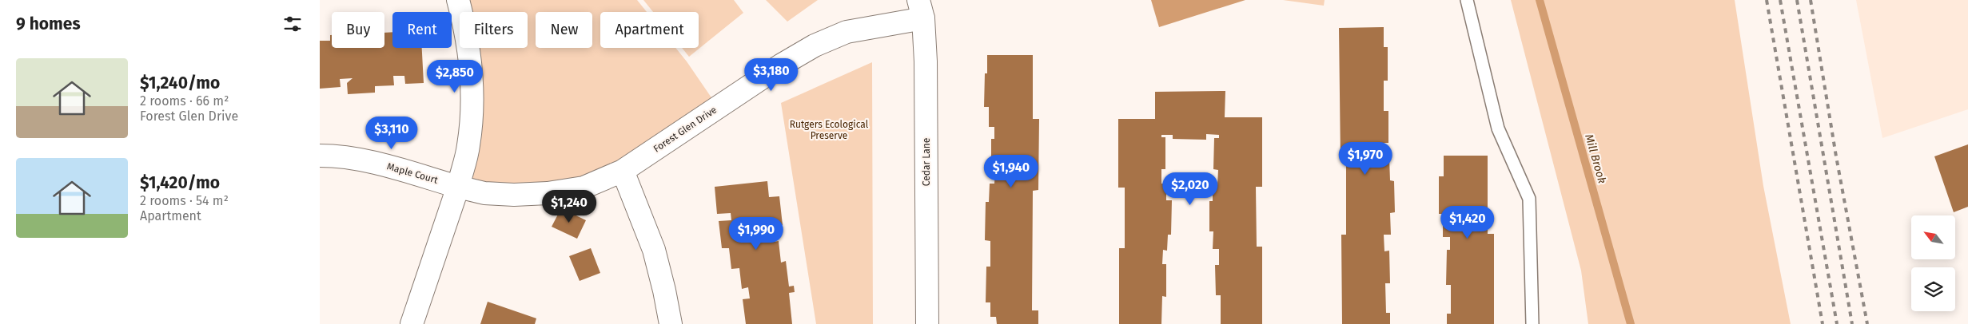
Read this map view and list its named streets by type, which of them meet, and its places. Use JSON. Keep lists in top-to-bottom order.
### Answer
{
  "streets": {
    "street": ["Forest Glen Drive", "Cedar Lane", "Maple Court"]
  },
  "crossings": [
    ["Forest Glen Drive", "Cedar Lane"],
    ["Forest Glen Drive", "Maple Court"]
  ],
  "water": ["Mill Brook"],
  "parks": ["Rutgers Ecological Preserve"],
  "north": "top left",
  "page": {
    "heading": "9 homes",
    "chip": [
      "Buy",
      "Rent",
      "Filters",
      "New",
      "Apartment"
    ],
    "list": [
      {
        "name": "$1,240/mo",
        "note": "2 rooms · 66 m² · Forest Glen Drive"
      },
      {
        "name": "$1,420/mo",
        "note": "2 rooms · 54 m² · Apartment"
      }
    ],
    "price": [
      "$3,180",
      "$2,850",
      "$3,110",
      "$1,970",
      "$1,940",
      "$2,020",
      "$1,240",
      "$1,420",
      "$1,990"
    ]
  }
}
